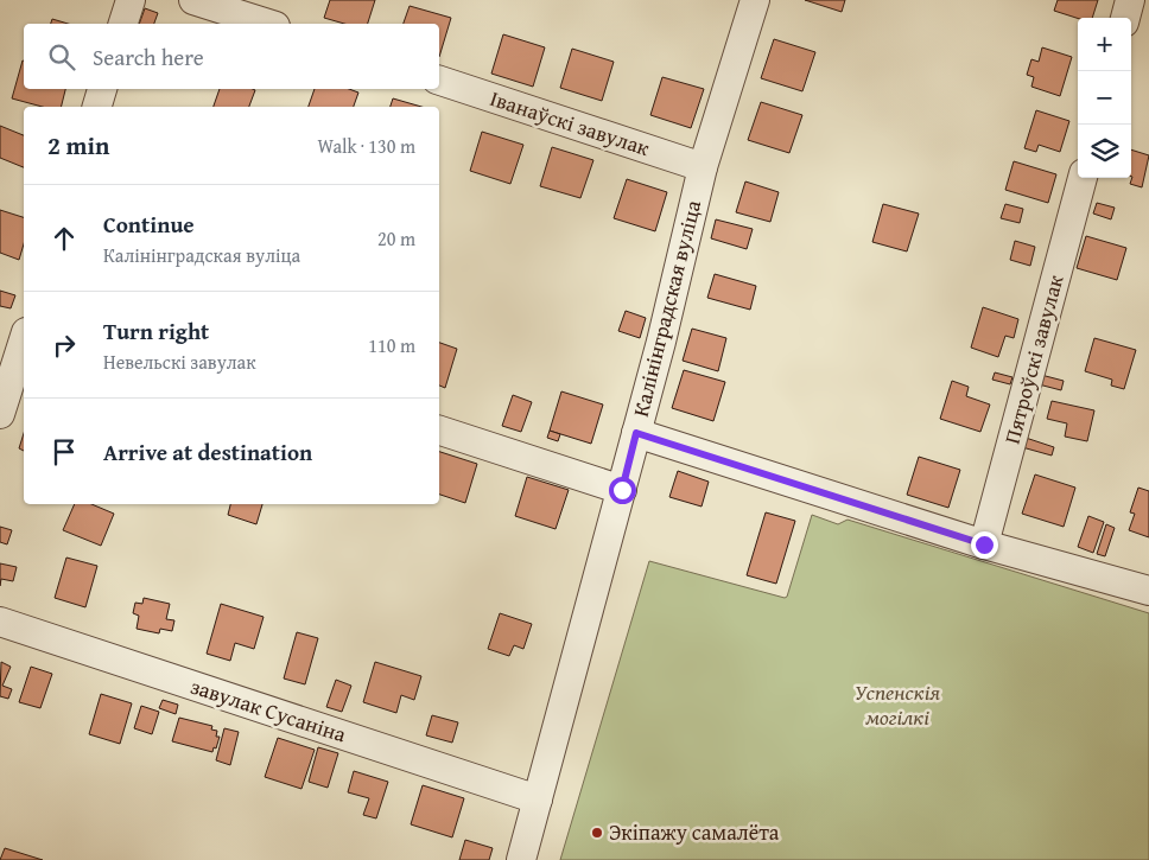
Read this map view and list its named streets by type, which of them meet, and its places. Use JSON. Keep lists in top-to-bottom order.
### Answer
{
  "streets": {
    "street": [
      "Іванаўскі завулак",
      "Калінінградская вуліца",
      "Пятроўскі завулак",
      "завулак Сусаніна"
    ]
  },
  "crossings": [
    ["Іванаўскі завулак", "Калінінградская вуліца"],
    ["Калінінградская вуліца", "завулак Сусаніна"]
  ],
  "parks": ["Успенскія могілкі"],
  "places": ["Экіпажу самалёта"],
  "page": {
    "map_buttons": ["+", "−"],
    "search": "Search here",
    "heading": ["2 min", "Walk · 130 m"],
    "list": [
      ["Continue", "Калінінградская вуліца", "20 m"],
      ["Turn right", "Невельскі завулак", "110 m"],
      "Arrive at destination"
    ]
  }
}
